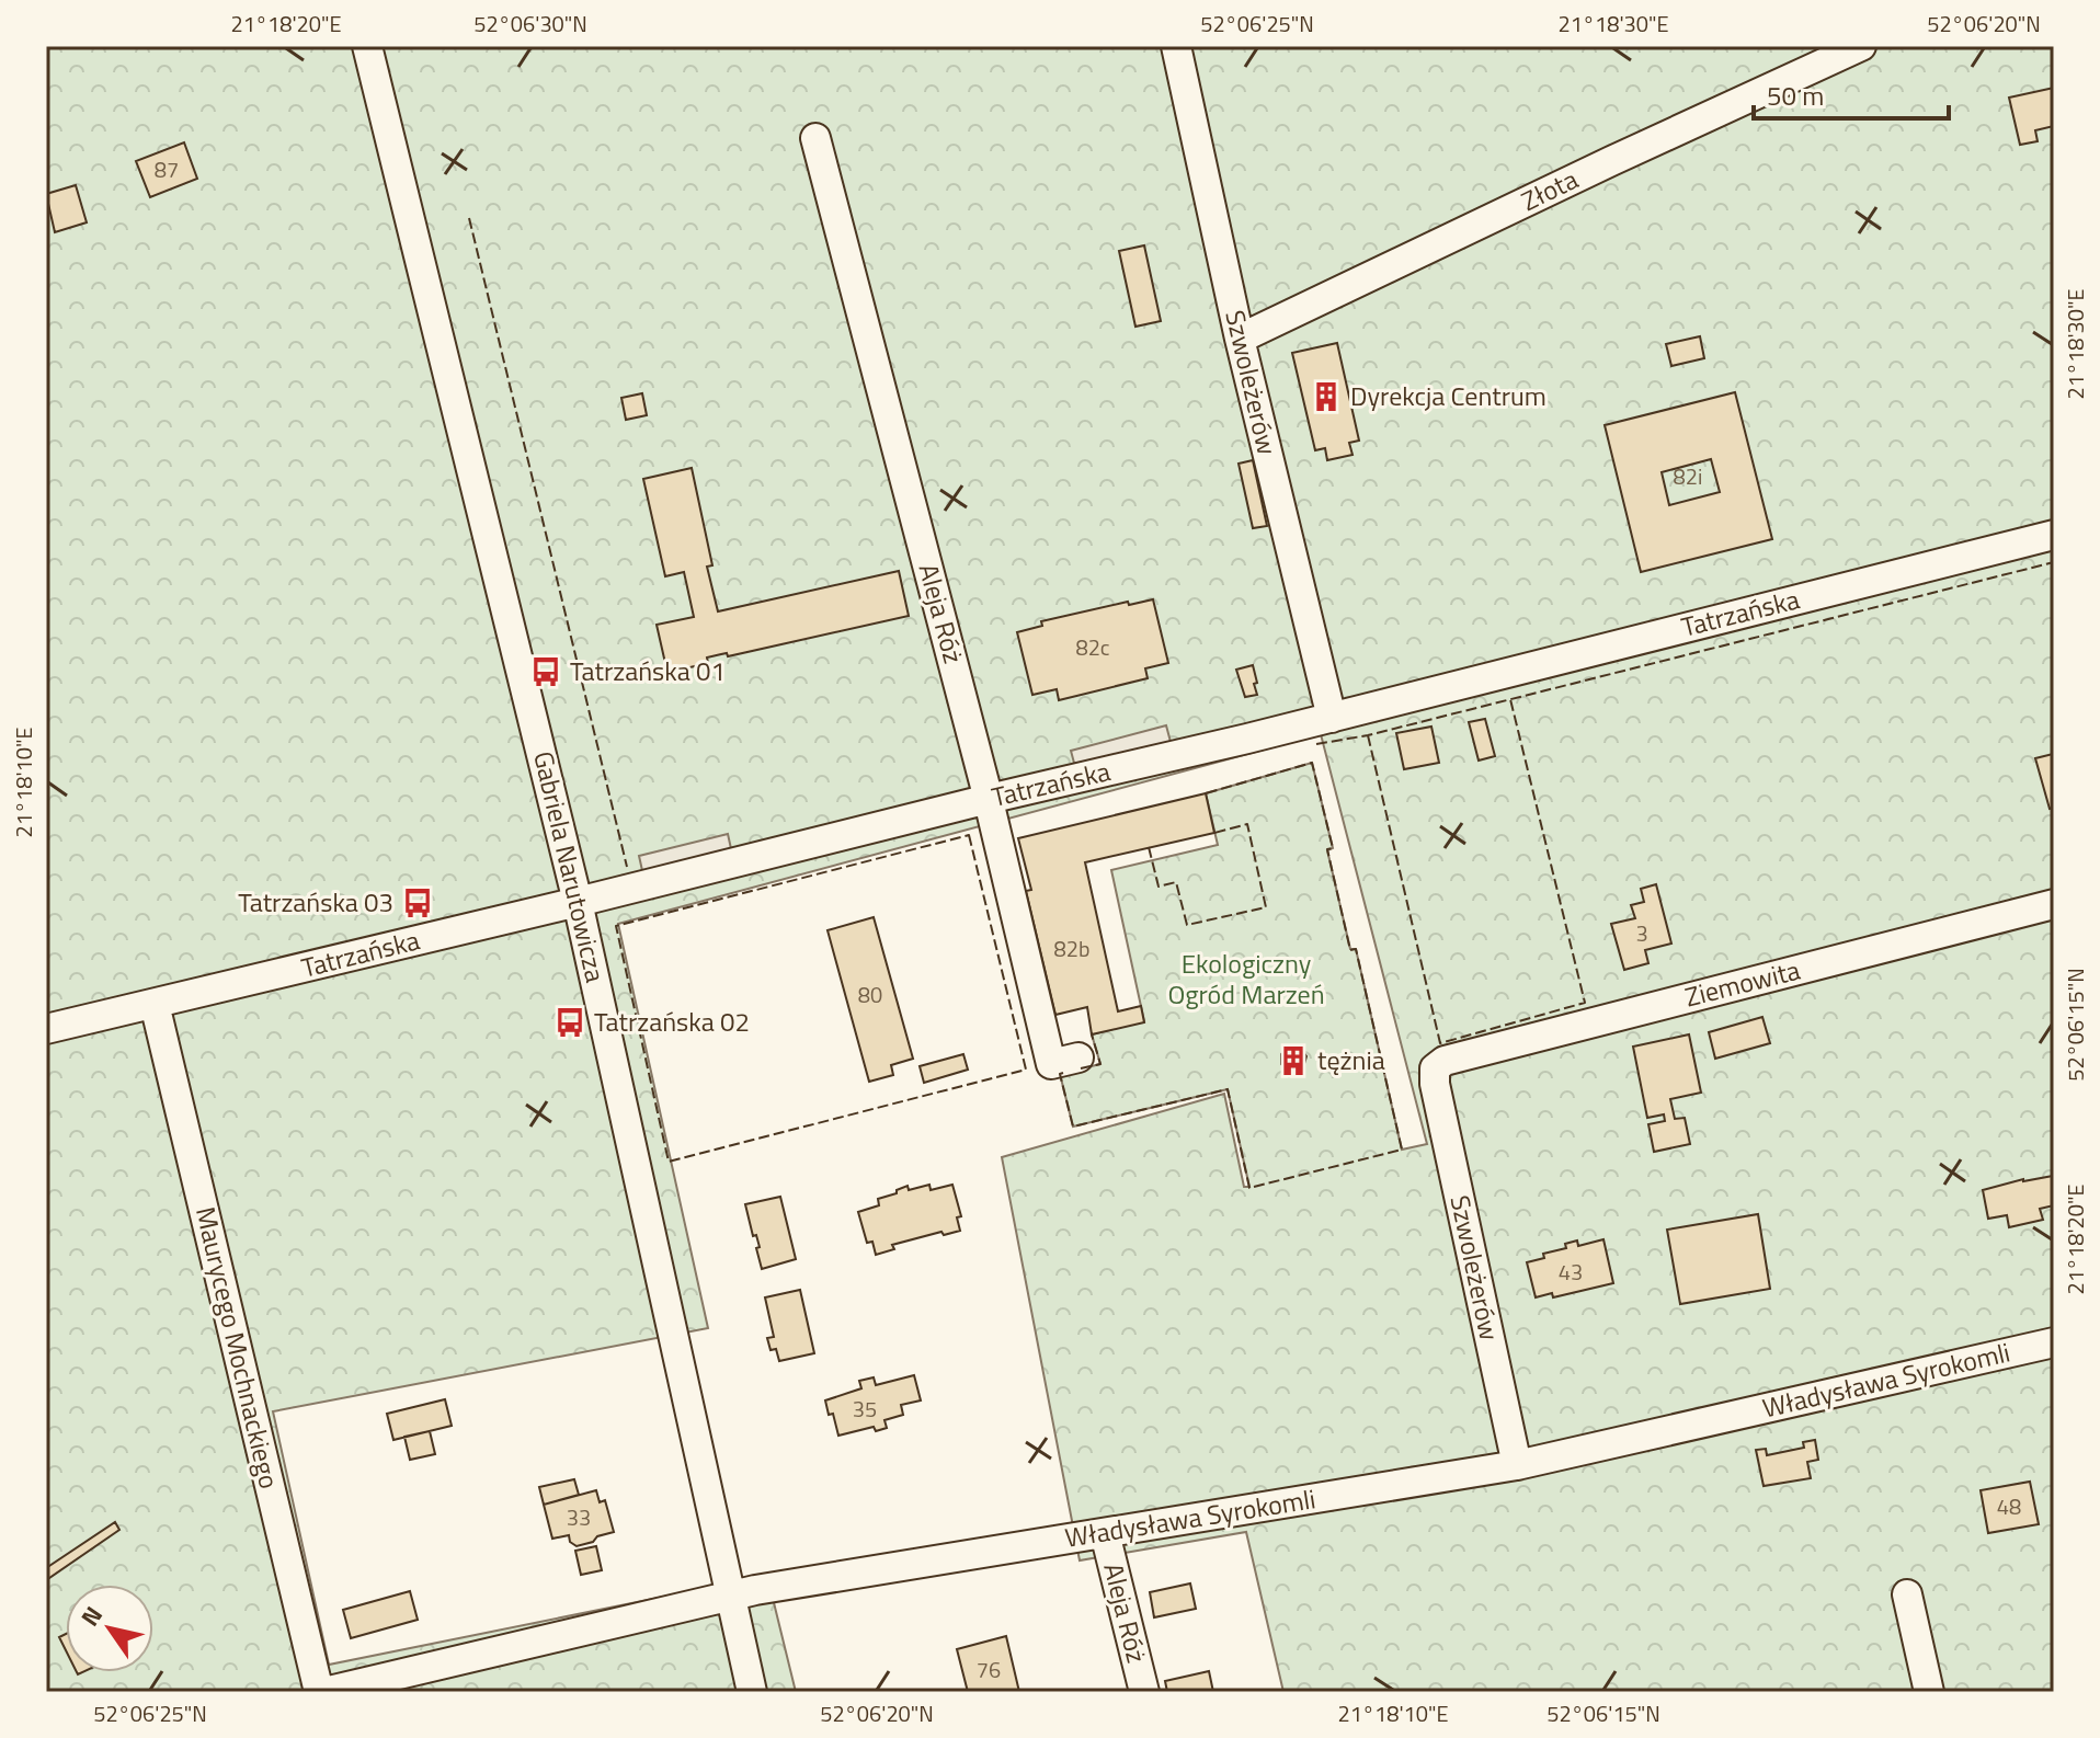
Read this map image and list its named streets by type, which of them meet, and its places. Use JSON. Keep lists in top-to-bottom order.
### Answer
{
  "streets": {
    "street": [
      "Złota",
      "Szwoleżerów",
      "Aleja Róż",
      "Tatrzańska",
      "Gabriela Narutowicza",
      "Ziemowita",
      "Maurycego Mochnackiego",
      "Władysława Syrokomli"
    ]
  },
  "crossings": [
    ["Złota", "Szwoleżerów"],
    ["Szwoleżerów", "Tatrzańska"],
    ["Szwoleżerów", "Ziemowita"],
    ["Szwoleżerów", "Władysława Syrokomli"],
    ["Aleja Róż", "Tatrzańska"],
    ["Aleja Róż", "Władysława Syrokomli"],
    ["Tatrzańska", "Gabriela Narutowicza"],
    ["Tatrzańska", "Maurycego Mochnackiego"],
    ["Gabriela Narutowicza", "Władysława Syrokomli"],
    ["Maurycego Mochnackiego", "Władysława Syrokomli"]
  ],
  "parks": ["Ekologiczny Ogród Marzeń"],
  "places": {
    "building": ["Dyrekcja Centrum", "tężnia"],
    "bus stop": ["Tatrzańska 01", "Tatrzańska 03", "Tatrzańska 02"]
  },
  "house_numbers": [
    "87",
    "82i",
    "82c",
    "3",
    "82b",
    "80",
    "43",
    "35",
    "48",
    "33",
    "76"
  ],
  "scale_bar": "50 m",
  "north": "top left",
  "coordinates": [
    "21°18'20\"E",
    "52°06'30\"N",
    "52°06'25\"N",
    "21°18'30\"E",
    "52°06'20\"N",
    "21°18'10\"E",
    "52°06'15\"N"
  ]
}
